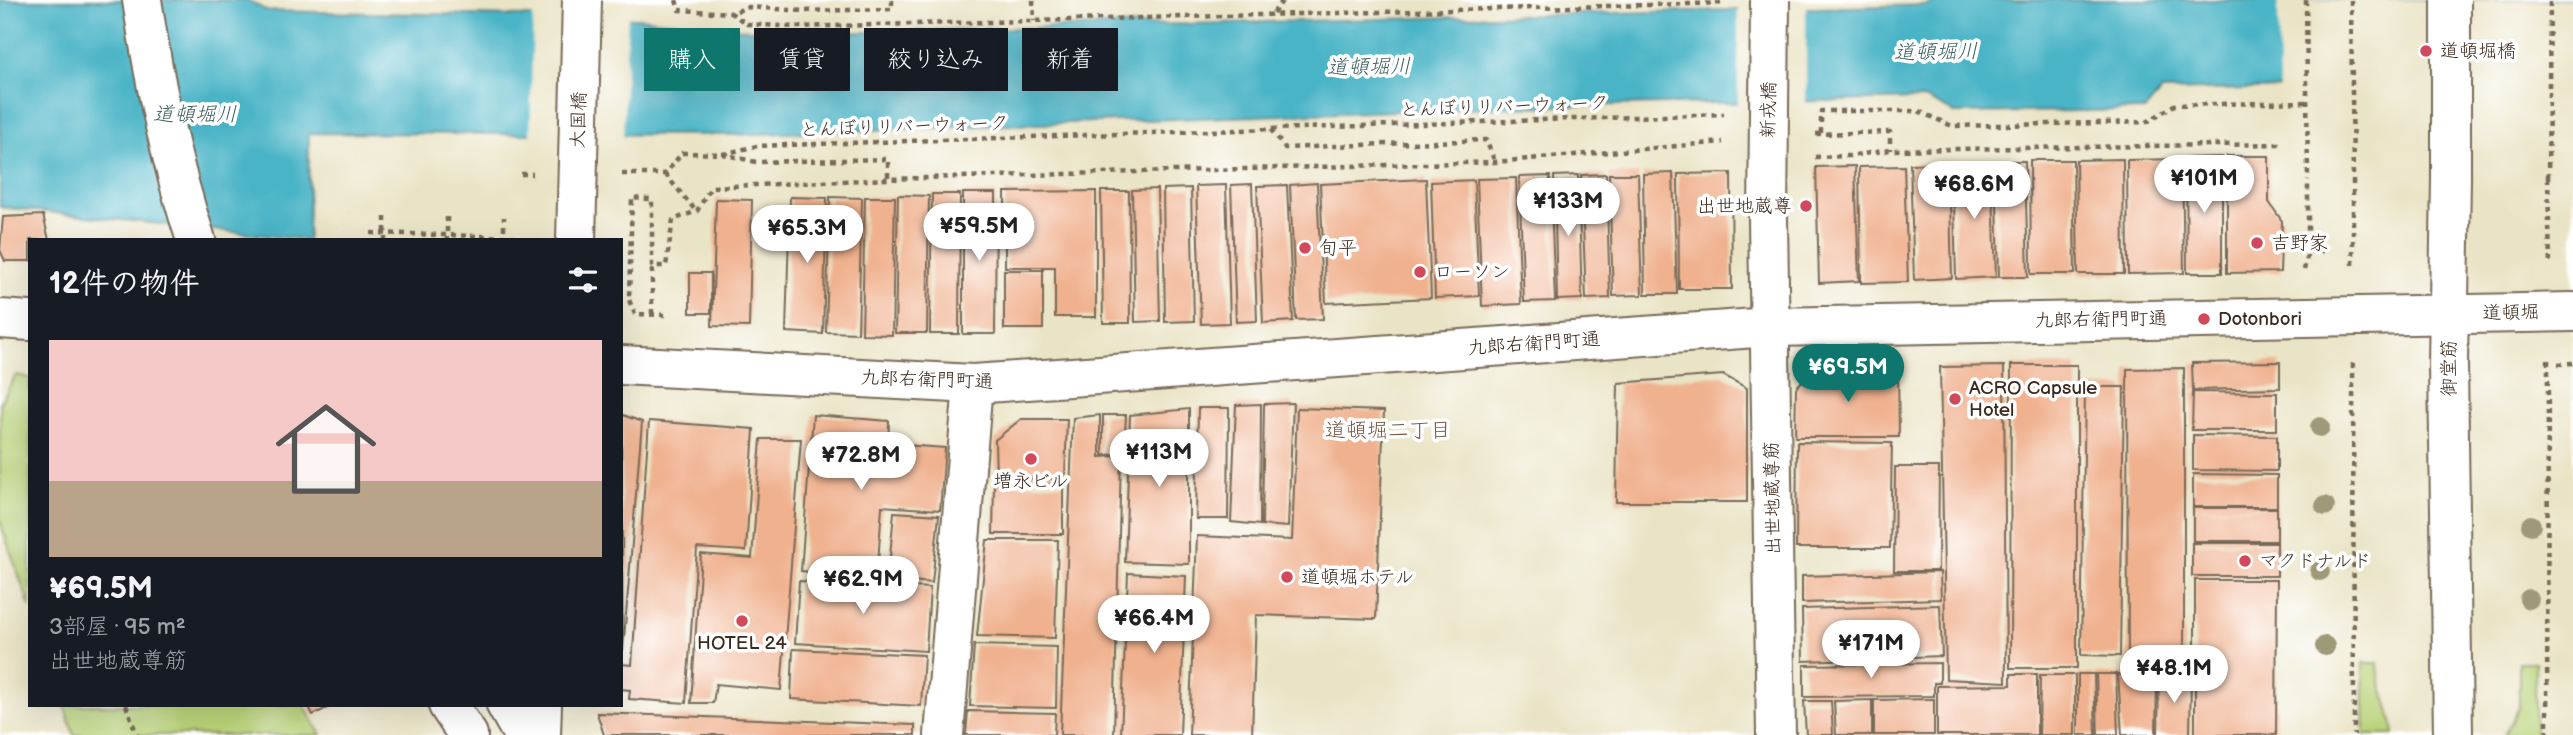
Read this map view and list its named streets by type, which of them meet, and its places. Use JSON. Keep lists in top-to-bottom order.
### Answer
{
  "streets": {
    "main road": [
      "新戎橋",
      "大国橋",
      "道頓堀",
      "九郎右衛門町通",
      "御堂筋",
      "出世地蔵尊筋"
    ],
    "path": ["とんぼりリバーウォーク"]
  },
  "crossings": [
    ["新戎橋", "出世地蔵尊筋"],
    ["道頓堀", "九郎右衛門町通"],
    ["道頓堀", "御堂筋"],
    ["九郎右衛門町通", "御堂筋"],
    ["九郎右衛門町通", "出世地蔵尊筋"]
  ],
  "districts": ["道頓堀二丁目"],
  "water": ["道頓堀川"],
  "places": [
    "道頓堀橋",
    "出世地蔵尊",
    "吉野家",
    "旬平",
    "ローソン",
    "Dotonbori",
    "ACRO Capsule Hotel",
    "増永ビル",
    "マクドナルド",
    "道頓堀ホテル",
    "HOTEL 24"
  ],
  "page": {
    "chip": [
      "購入",
      "賃貸",
      "絞り込み",
      "新着"
    ],
    "price": [
      "¥101M",
      "¥68.6M",
      "¥133M",
      "¥59.5M",
      "¥65.3M",
      "¥69.5M",
      "¥113M",
      "¥72.8M",
      "¥62.9M",
      "¥66.4M",
      "¥171M",
      "¥48.1M"
    ],
    "heading": "12件の物件",
    "list": [
      {
        "name": "¥69.5M",
        "note": "3部屋 · 95 m² · 出世地蔵尊筋"
      }
    ]
  }
}
